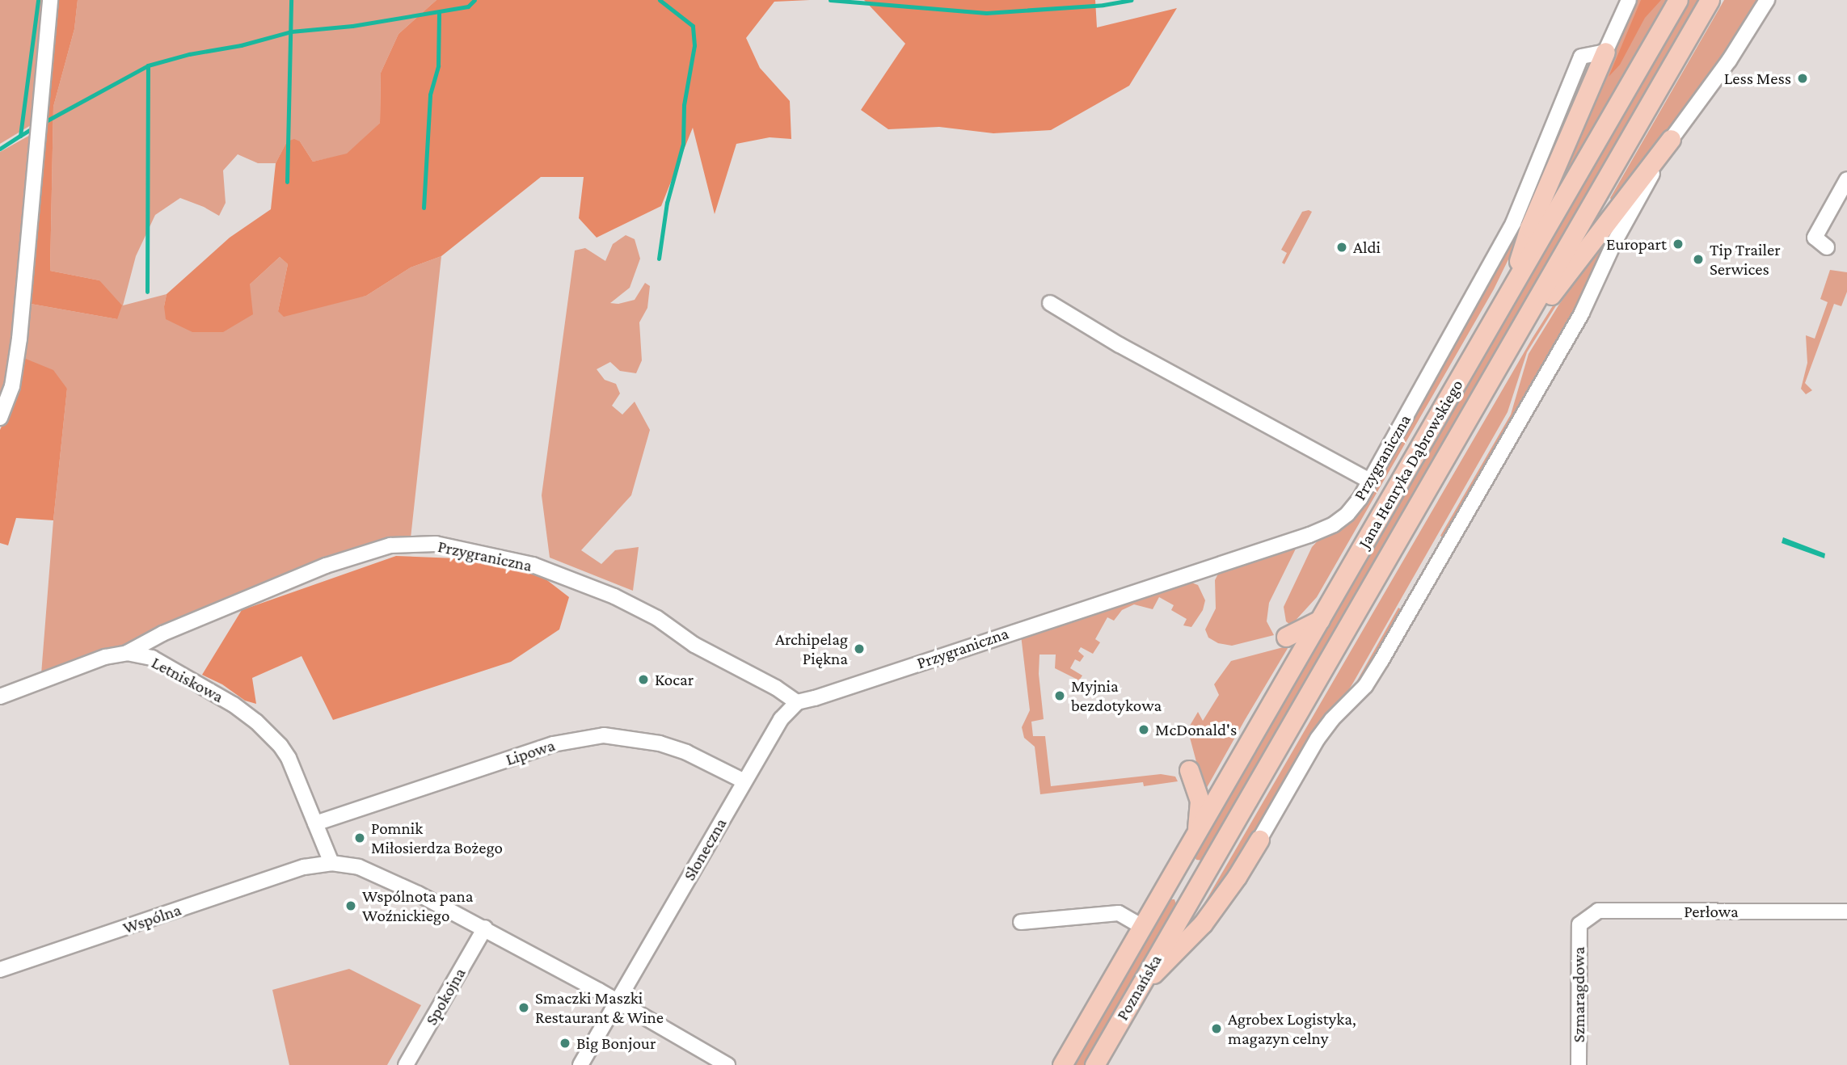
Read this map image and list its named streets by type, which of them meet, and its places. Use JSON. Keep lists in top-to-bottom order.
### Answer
{
  "streets": {
    "main road": ["Jana Henryka Dąbrowskiego", "Poznańska"],
    "street": [
      "Przygraniczna",
      "Letniskowa",
      "Lipowa",
      "Słoneczna",
      "Perłowa",
      "Wspólna",
      "Szmaragdowa",
      "Spokojna"
    ]
  },
  "crossings": [
    ["Przygraniczna", "Letniskowa"],
    ["Przygraniczna", "Słoneczna"],
    ["Jana Henryka Dąbrowskiego", "Poznańska"],
    ["Letniskowa", "Lipowa"],
    ["Letniskowa", "Wspólna"],
    ["Lipowa", "Słoneczna"],
    ["Słoneczna", "Wspólna"],
    ["Perłowa", "Szmaragdowa"],
    ["Wspólna", "Spokojna"]
  ],
  "places": [
    "Less Mess",
    "Europart",
    "Aldi",
    "Tip Trailer Serwices",
    "Archipelag Piękna",
    "Kocar",
    "Myjnia bezdotykowa",
    "McDonald's",
    "Pomnik Miłosierdza Bożego",
    "Wspólnota pana Woźnickiego",
    "Smaczki Maszki Restaurant & Wine",
    "Agrobex Logistyka, magazyn celny",
    "Big Bonjour"
  ]
}
